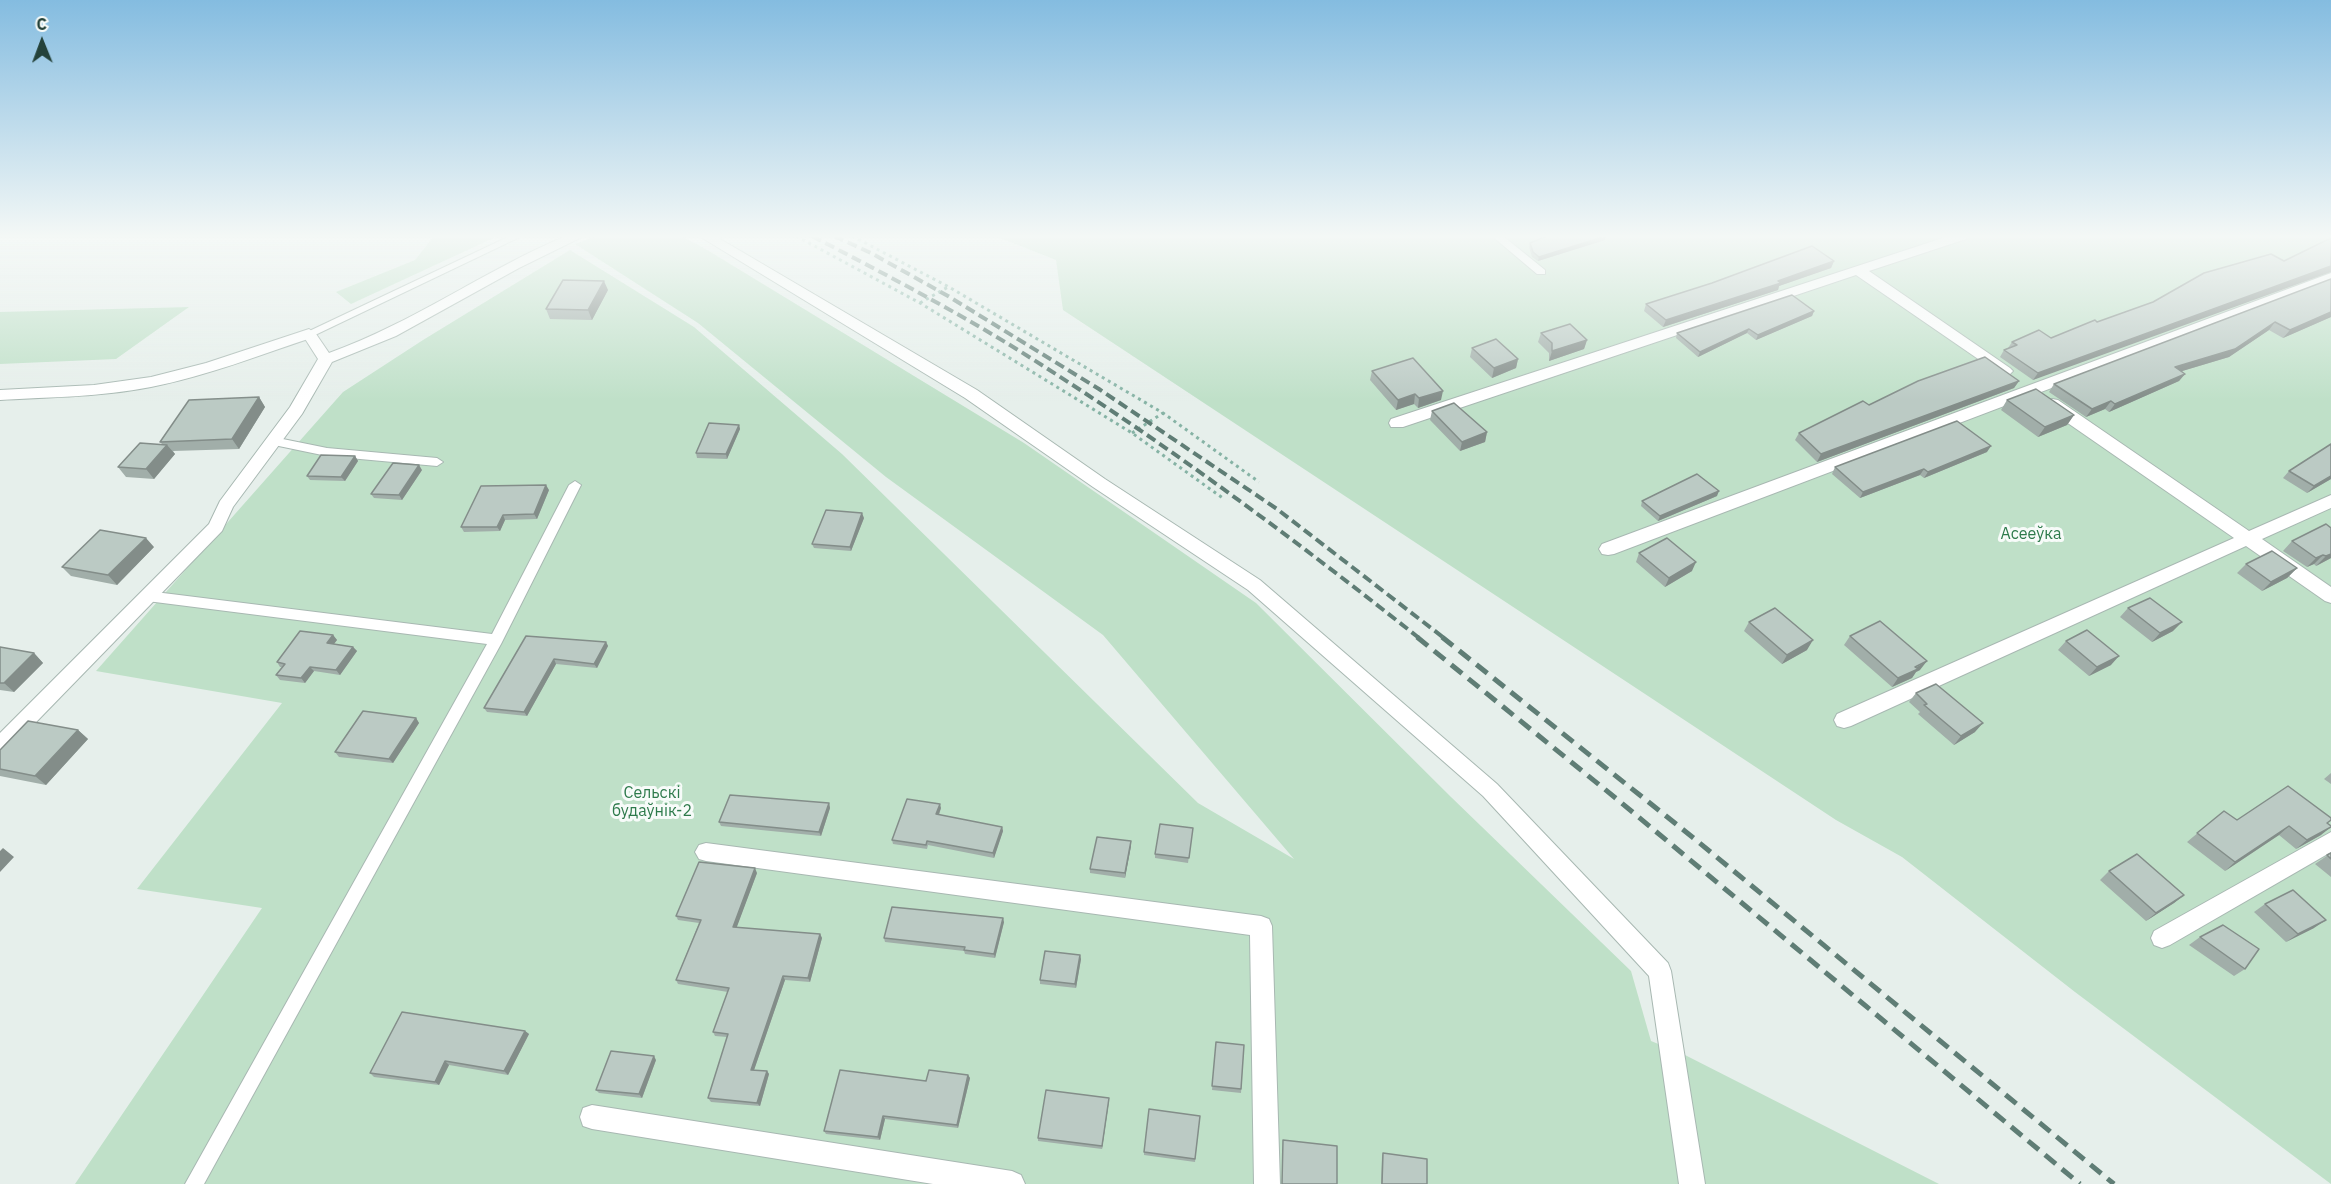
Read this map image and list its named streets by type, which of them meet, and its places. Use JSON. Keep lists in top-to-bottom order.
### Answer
{
  "parks": ["Асееўка", "Сельскі будаўнік-2"],
  "north": "top"
}
